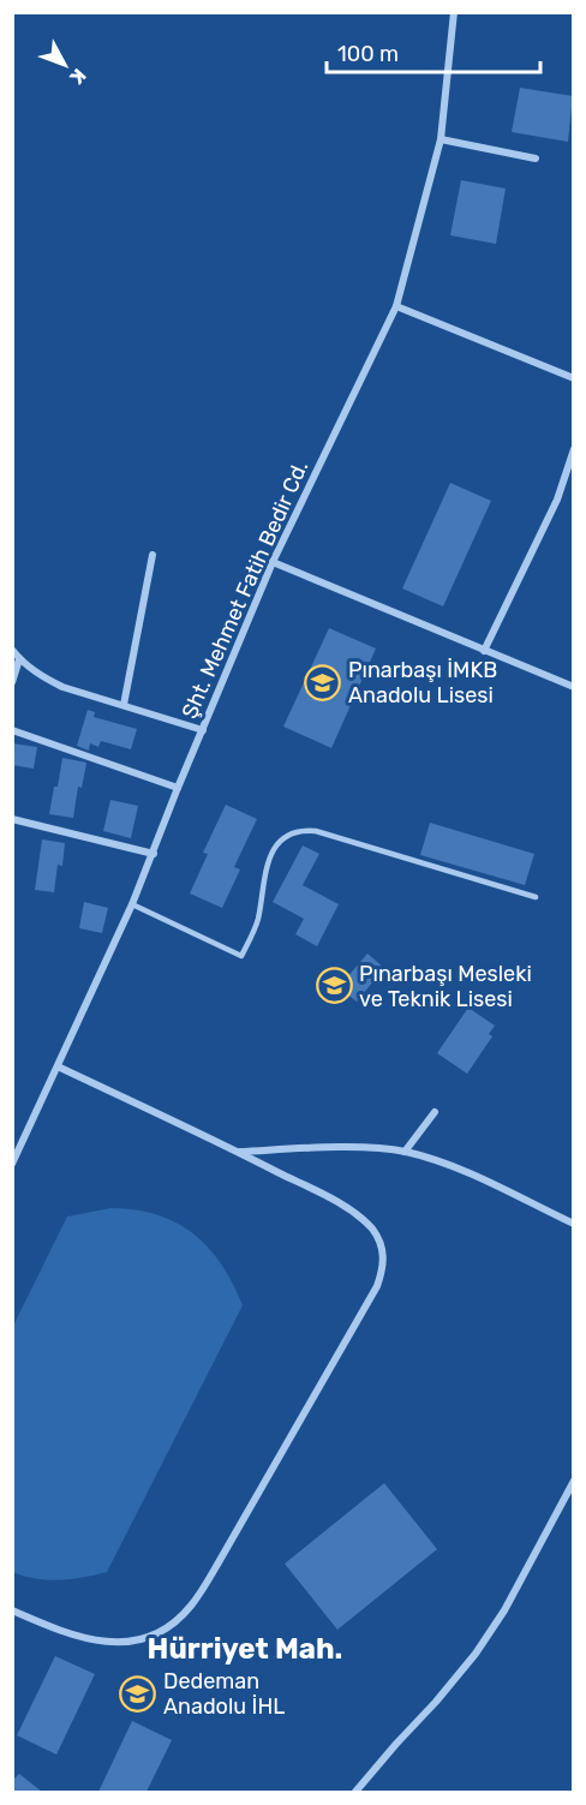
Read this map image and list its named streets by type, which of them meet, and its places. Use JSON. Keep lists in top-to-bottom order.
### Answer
{
  "streets": {
    "street": ["Şht. Mehmet Fatih Bedir Cd."]
  },
  "districts": ["Hürriyet Mah."],
  "places": {
    "school or university": ["Pınarbaşı İMKB Anadolu Lisesi", "Pınarbaşı Mesleki ve Teknik Lisesi", "Dedeman Anadolu İHL"]
  },
  "scale_bar": "100 m",
  "north": "bottom right"
}
